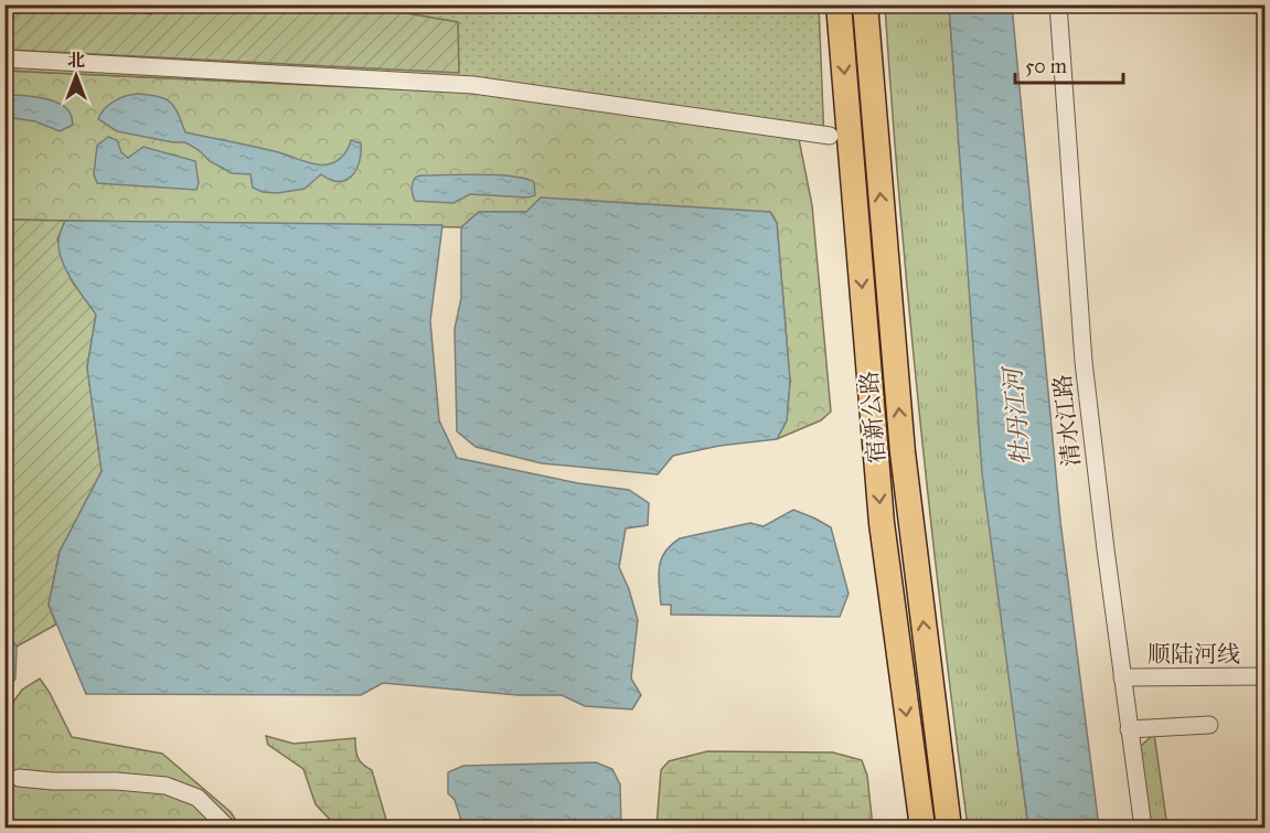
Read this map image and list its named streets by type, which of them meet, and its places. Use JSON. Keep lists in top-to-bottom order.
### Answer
{
  "streets": {
    "highway": ["宿新公路"],
    "street": ["清水江路", "顺陆河线"]
  },
  "crossings": [
    ["清水江路", "顺陆河线"]
  ],
  "water": ["牡丹江河"],
  "scale_bar": "50 m",
  "north": "top"
}
